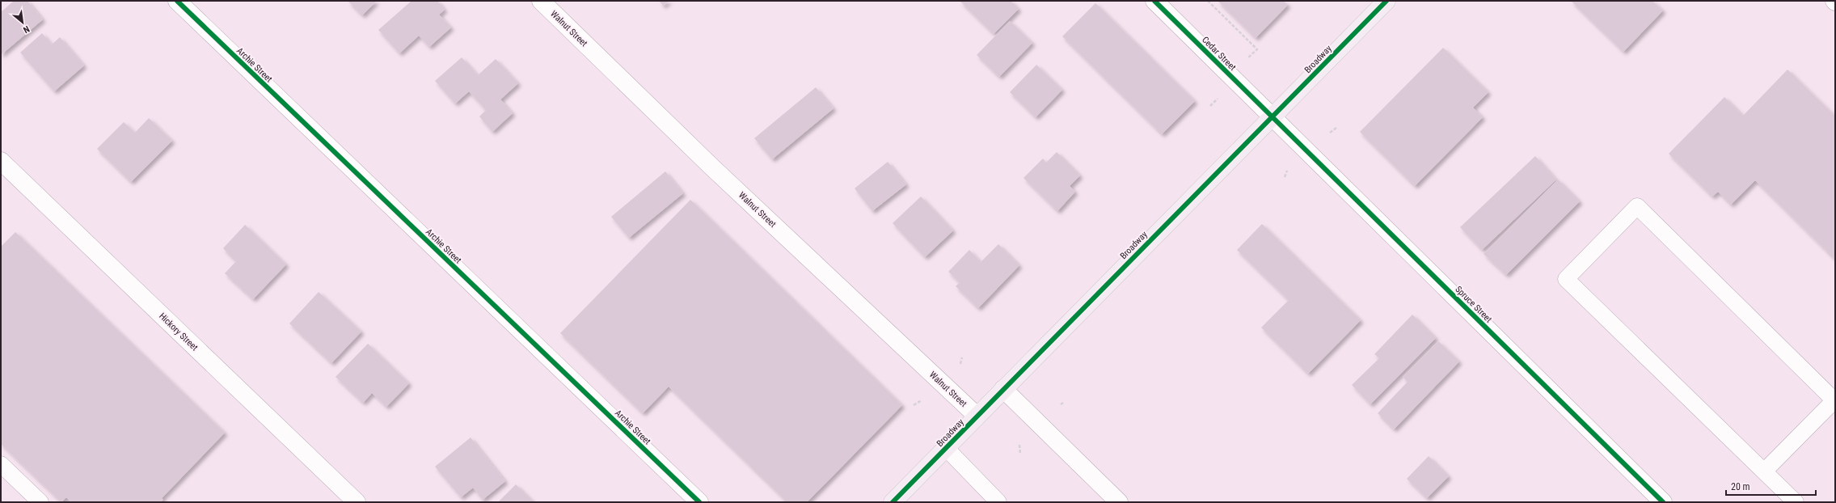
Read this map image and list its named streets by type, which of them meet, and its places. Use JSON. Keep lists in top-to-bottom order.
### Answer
{
  "streets": {
    "main road": ["Broadway"],
    "street": [
      "Walnut Street",
      "Cedar Street",
      "Archie Street",
      "Spruce Street",
      "Hickory Street"
    ]
  },
  "crossings": [
    ["Walnut Street", "Broadway"],
    ["Cedar Street", "Broadway"],
    ["Cedar Street", "Spruce Street"],
    ["Broadway", "Spruce Street"]
  ],
  "scale_bar": "20 m",
  "north": "bottom right"
}
